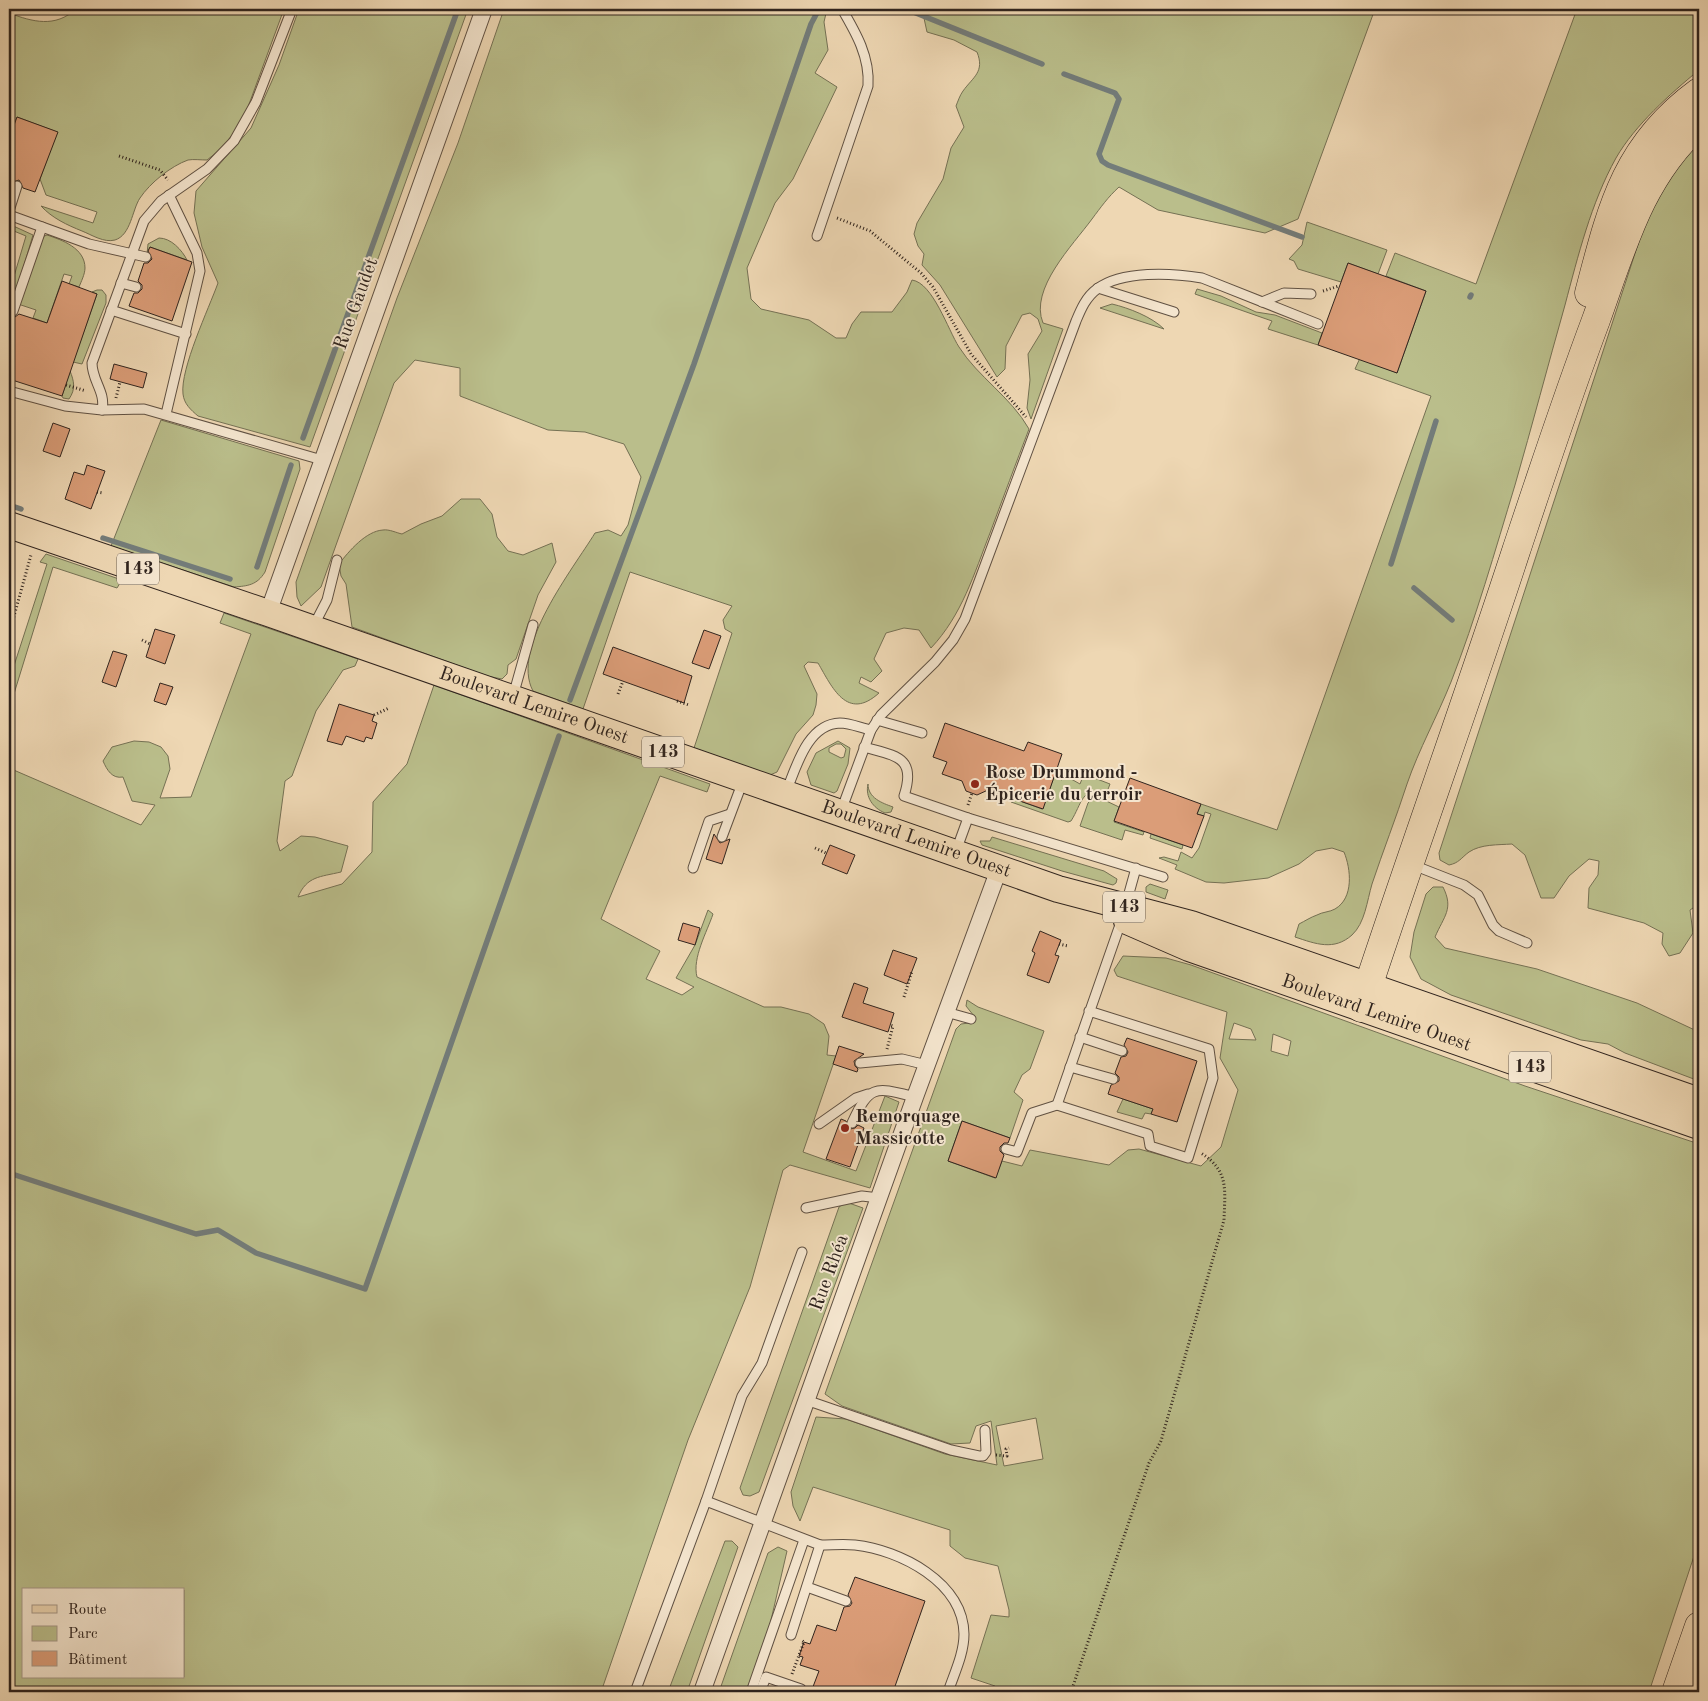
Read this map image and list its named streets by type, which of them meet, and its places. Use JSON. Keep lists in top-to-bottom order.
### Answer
{
  "streets": {
    "main road": ["143", "Boulevard Lemire Ouest"],
    "street": ["Rue Gaudet", "Rue Rhéa"]
  },
  "crossings": [
    ["Rue Gaudet", "Boulevard Lemire Ouest"],
    ["Boulevard Lemire Ouest", "Rue Rhéa"]
  ],
  "places": ["Rose Drummond - Épicerie du terroir", "Remorquage Massicotte"],
  "legend": ["Route", "Parc", "Bâtiment"]
}
